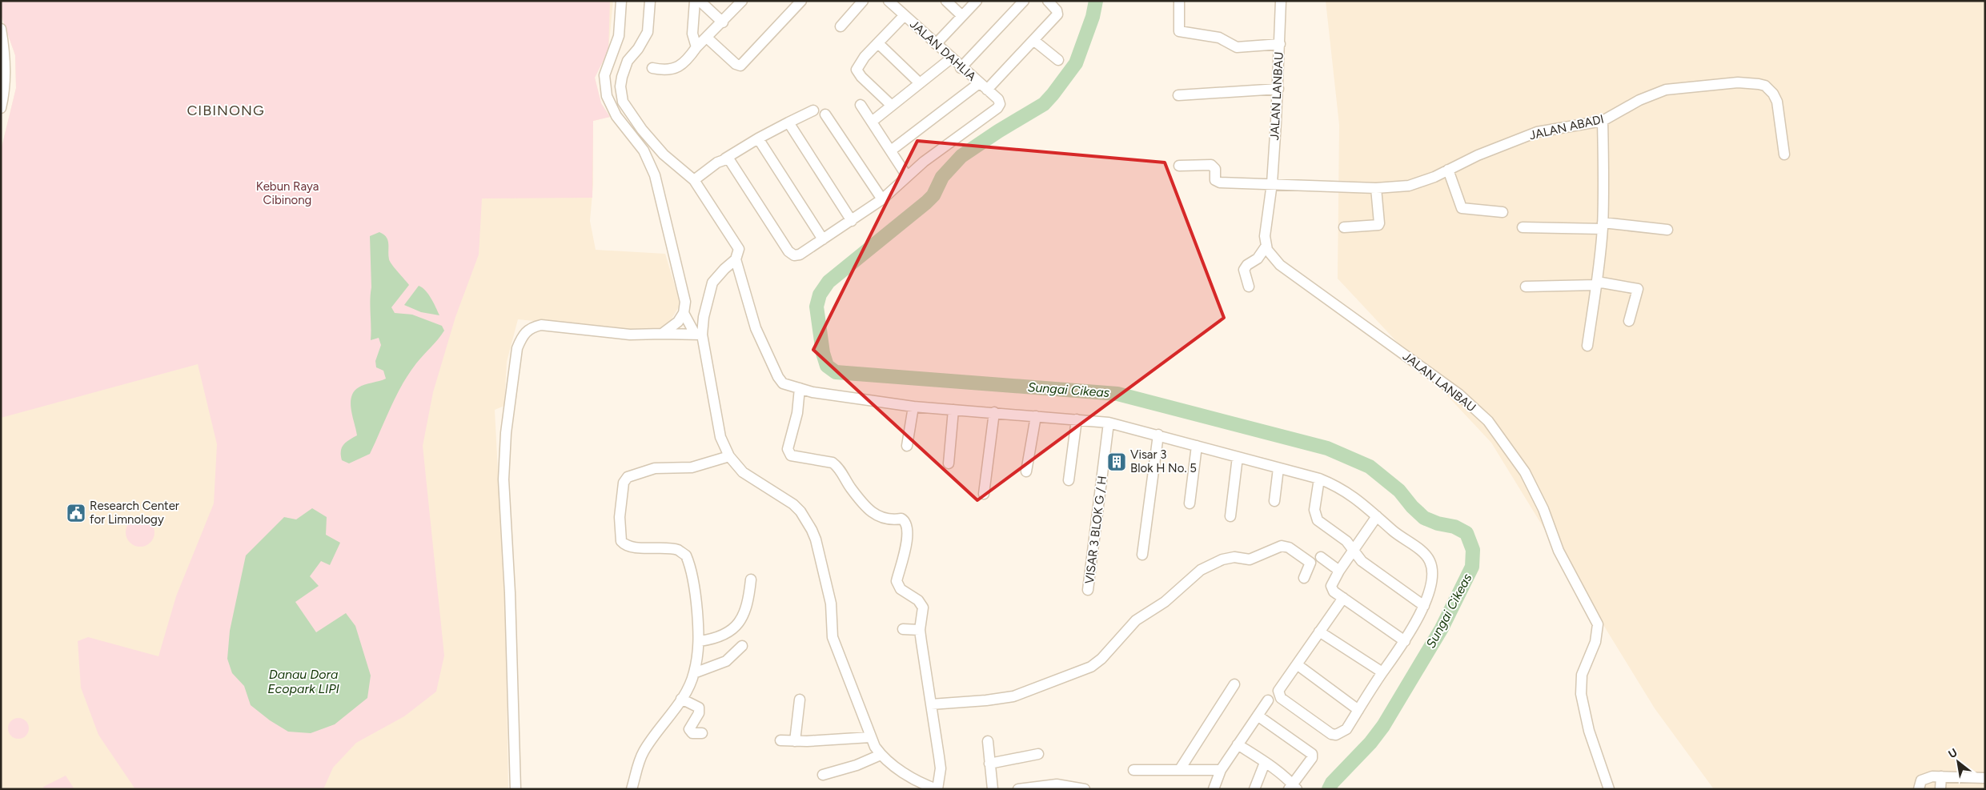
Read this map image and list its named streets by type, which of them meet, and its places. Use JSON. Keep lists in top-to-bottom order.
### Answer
{
  "streets": {
    "street": [
      "JALAN DAHLIA",
      "JALAN LANBAU",
      "JALAN ABADI",
      "VISAR 3 BLOK G / H"
    ]
  },
  "crossings": [
    ["JALAN LANBAU", "JALAN ABADI"]
  ],
  "districts": ["CIBINONG"],
  "water": ["Sungai Cikeas", "Danau Dora Ecopark LIPI"],
  "parks": ["Kebun Raya Cibinong"],
  "places": {
    "building": ["Visar 3 Blok H No. 5"],
    "public building": ["Research Center for Limnology"]
  },
  "north": "top left"
}
